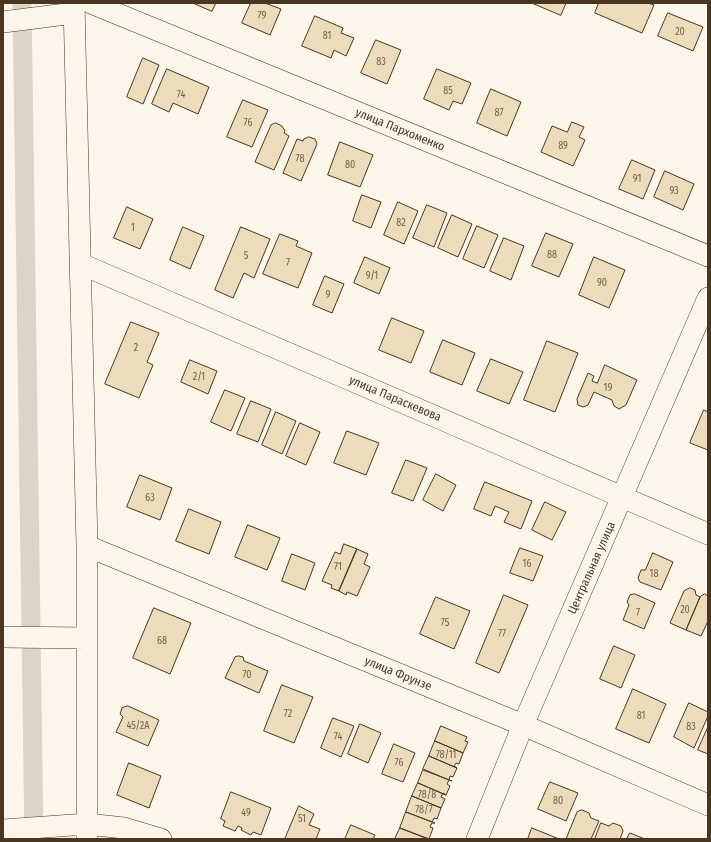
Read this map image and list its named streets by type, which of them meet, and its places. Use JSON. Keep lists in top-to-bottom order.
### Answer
{
  "streets": {
    "street": [
      "улица Пархоменко",
      "улица Параскевова",
      "Центральная улица",
      "улица Фрунзе"
    ]
  },
  "crossings": [
    ["улица Параскевова", "Центральная улица"],
    ["Центральная улица", "улица Фрунзе"]
  ],
  "house_numbers": [
    "79",
    "20",
    "81",
    "83",
    "85",
    "74",
    "87",
    "76",
    "89",
    "78",
    "80",
    "91",
    "93",
    "82",
    "1",
    "88",
    "5",
    "7",
    "9/1",
    "90",
    "9",
    "2",
    "2/1",
    "19",
    "63",
    "16",
    "71",
    "18",
    "20",
    "7",
    "75",
    "77",
    "68",
    "70",
    "72",
    "81",
    "45/2А",
    "83",
    "74",
    "78/11",
    "76",
    "78/8",
    "80",
    "78/7",
    "49",
    "51"
  ]
}
